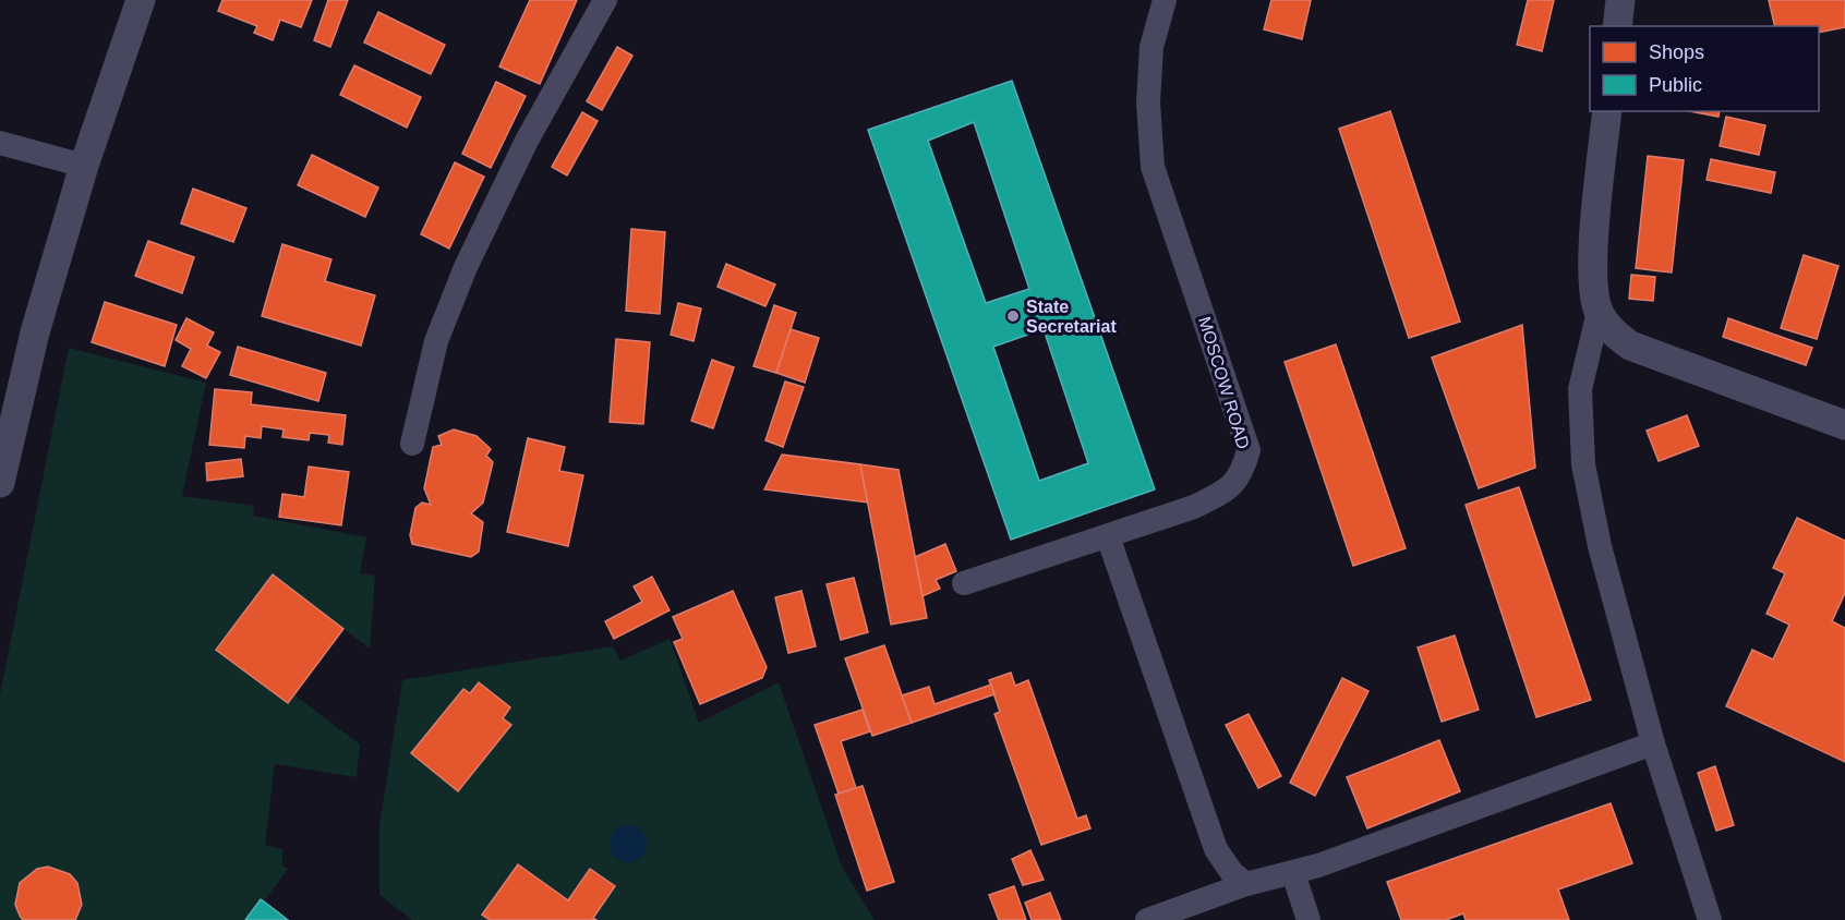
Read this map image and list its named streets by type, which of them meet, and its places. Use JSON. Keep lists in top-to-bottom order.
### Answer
{
  "streets": {
    "street": ["MOSCOW ROAD"]
  },
  "places": ["State Secretariat"],
  "legend": ["Shops", "Public"]
}
